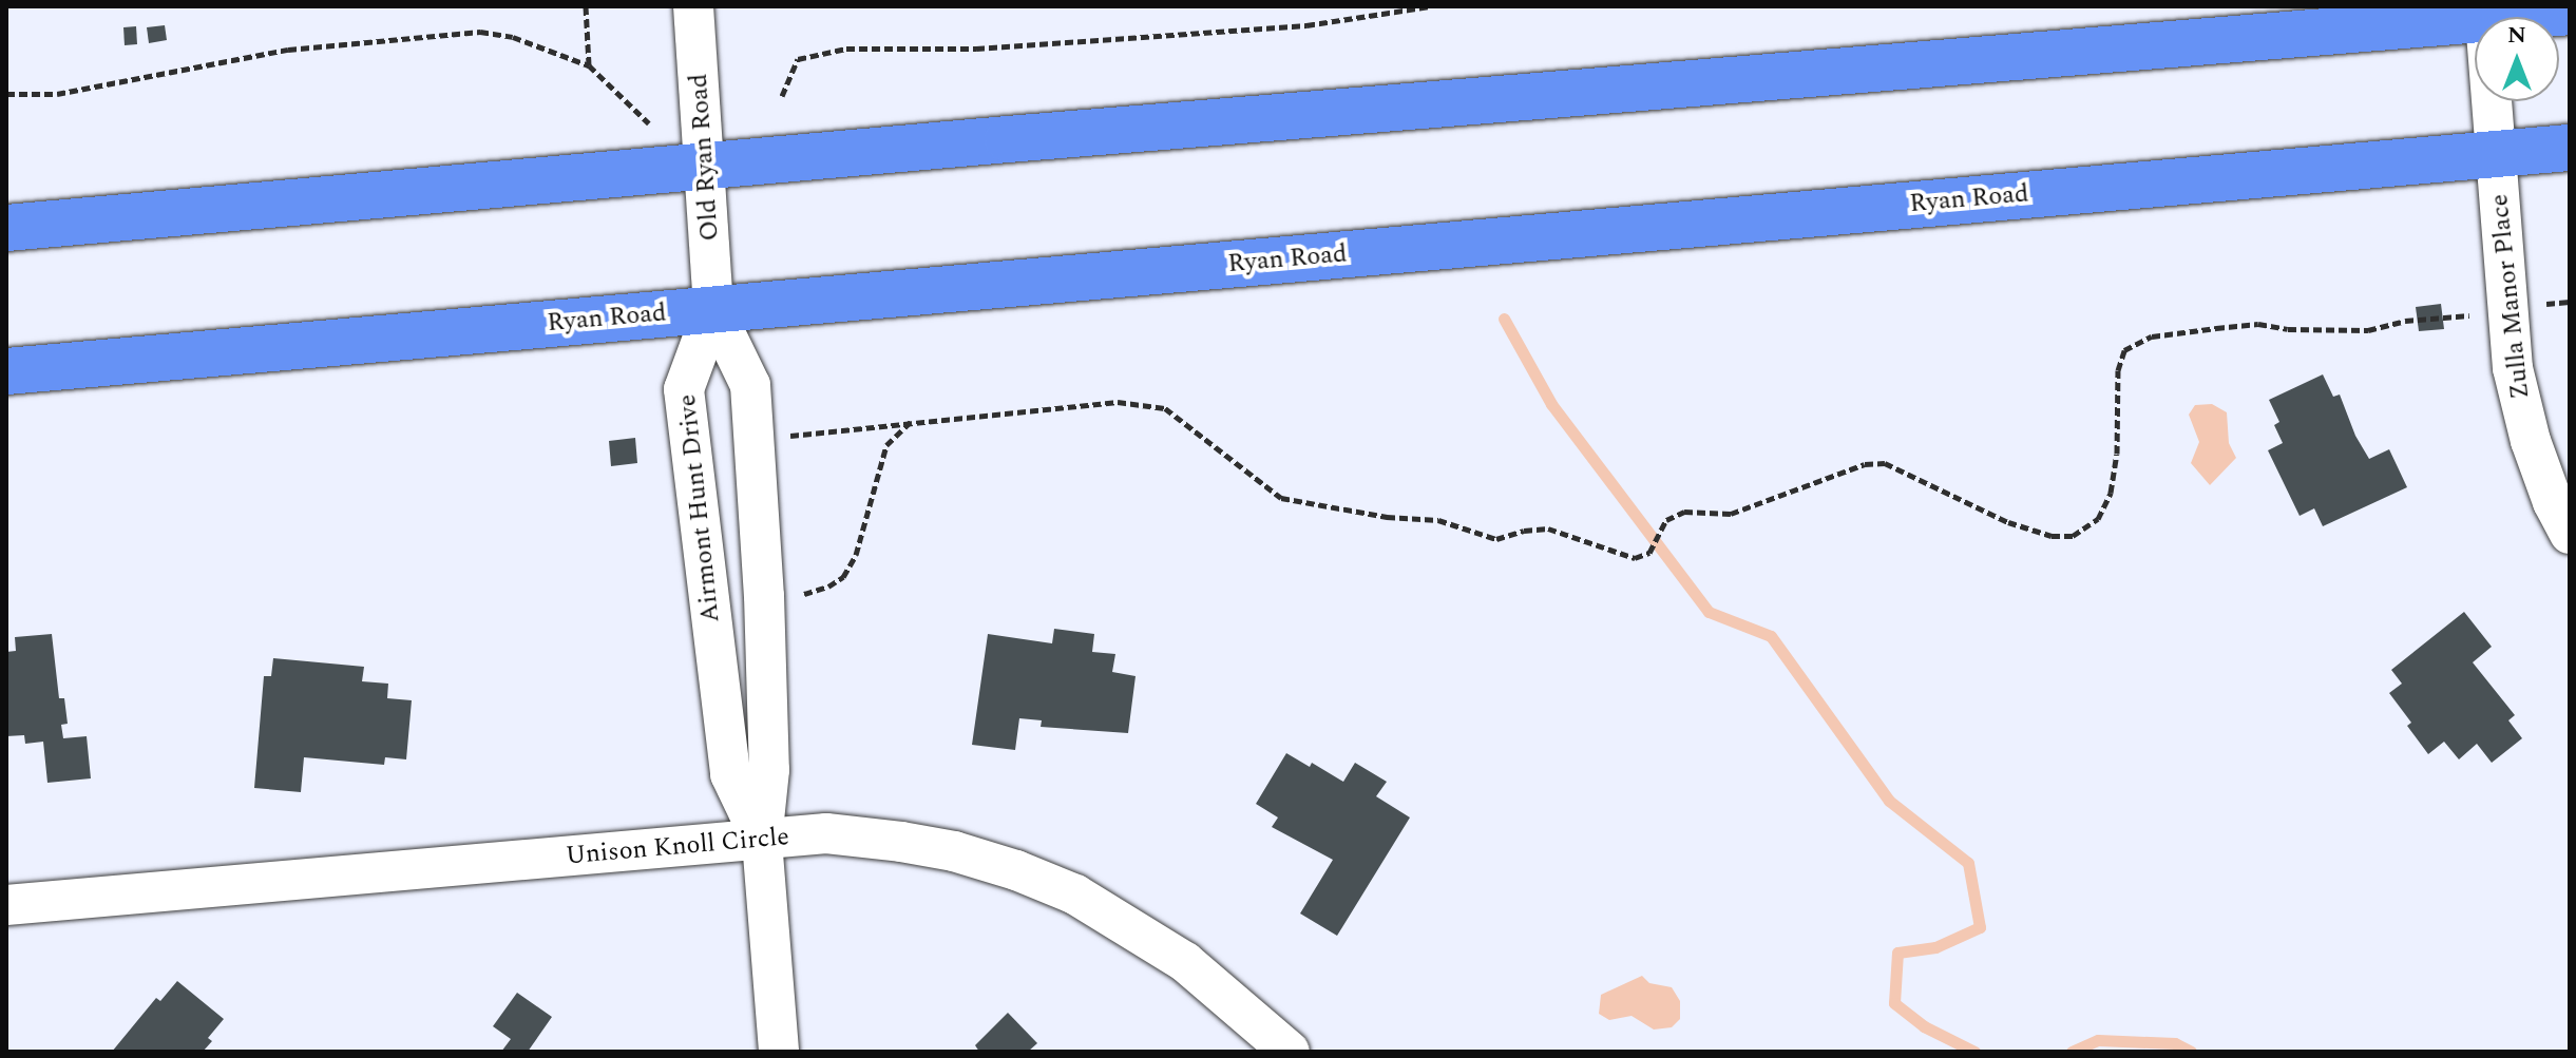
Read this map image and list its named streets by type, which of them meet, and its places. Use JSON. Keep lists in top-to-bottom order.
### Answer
{
  "streets": {
    "main road": ["Ryan Road"],
    "street": [
      "Old Ryan Road",
      "Zulla Manor Place",
      "Airmont Hunt Drive",
      "Unison Knoll Circle"
    ]
  },
  "crossings": [
    ["Old Ryan Road", "Ryan Road"],
    ["Old Ryan Road", "Airmont Hunt Drive"],
    ["Ryan Road", "Zulla Manor Place"],
    ["Ryan Road", "Airmont Hunt Drive"],
    ["Airmont Hunt Drive", "Unison Knoll Circle"]
  ],
  "north": "top"
}
